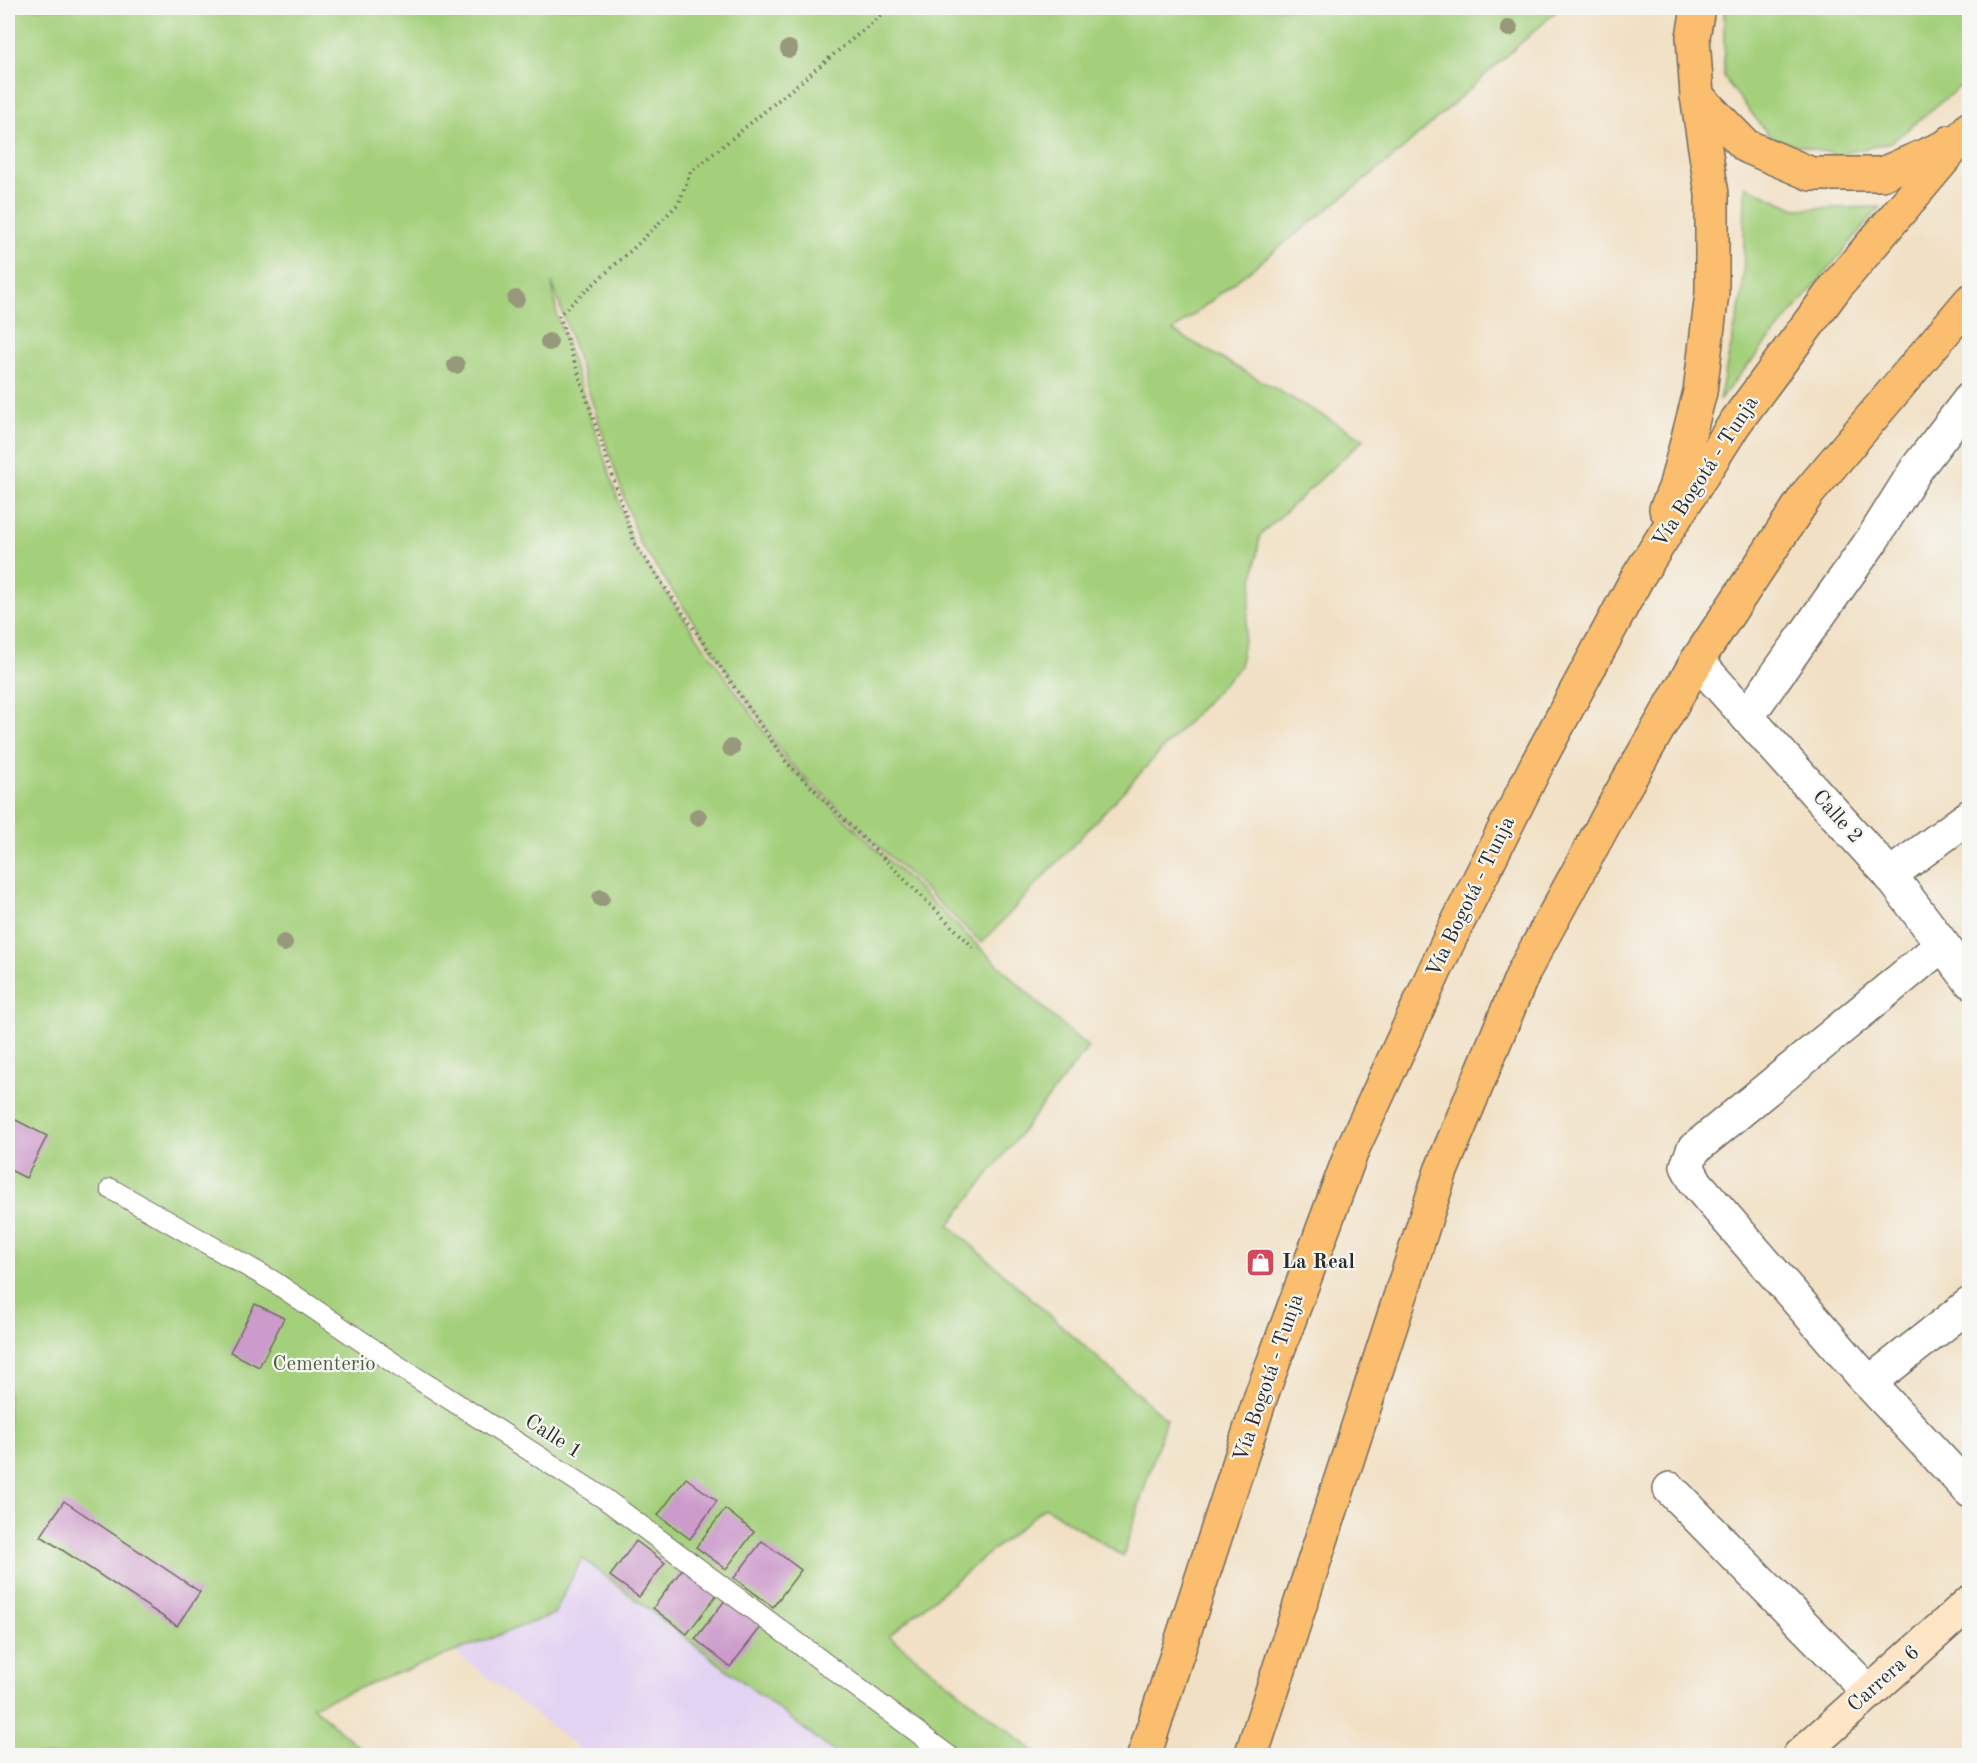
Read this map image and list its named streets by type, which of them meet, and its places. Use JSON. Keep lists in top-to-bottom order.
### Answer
{
  "streets": {
    "highway": ["Vía Bogotá - Tunja"],
    "street": ["Calle 2", "Carrera 6"],
    "lane": ["Calle 1"]
  },
  "parks": ["Cementerio"],
  "places": {
    "shop": ["La Real"]
  }
}
